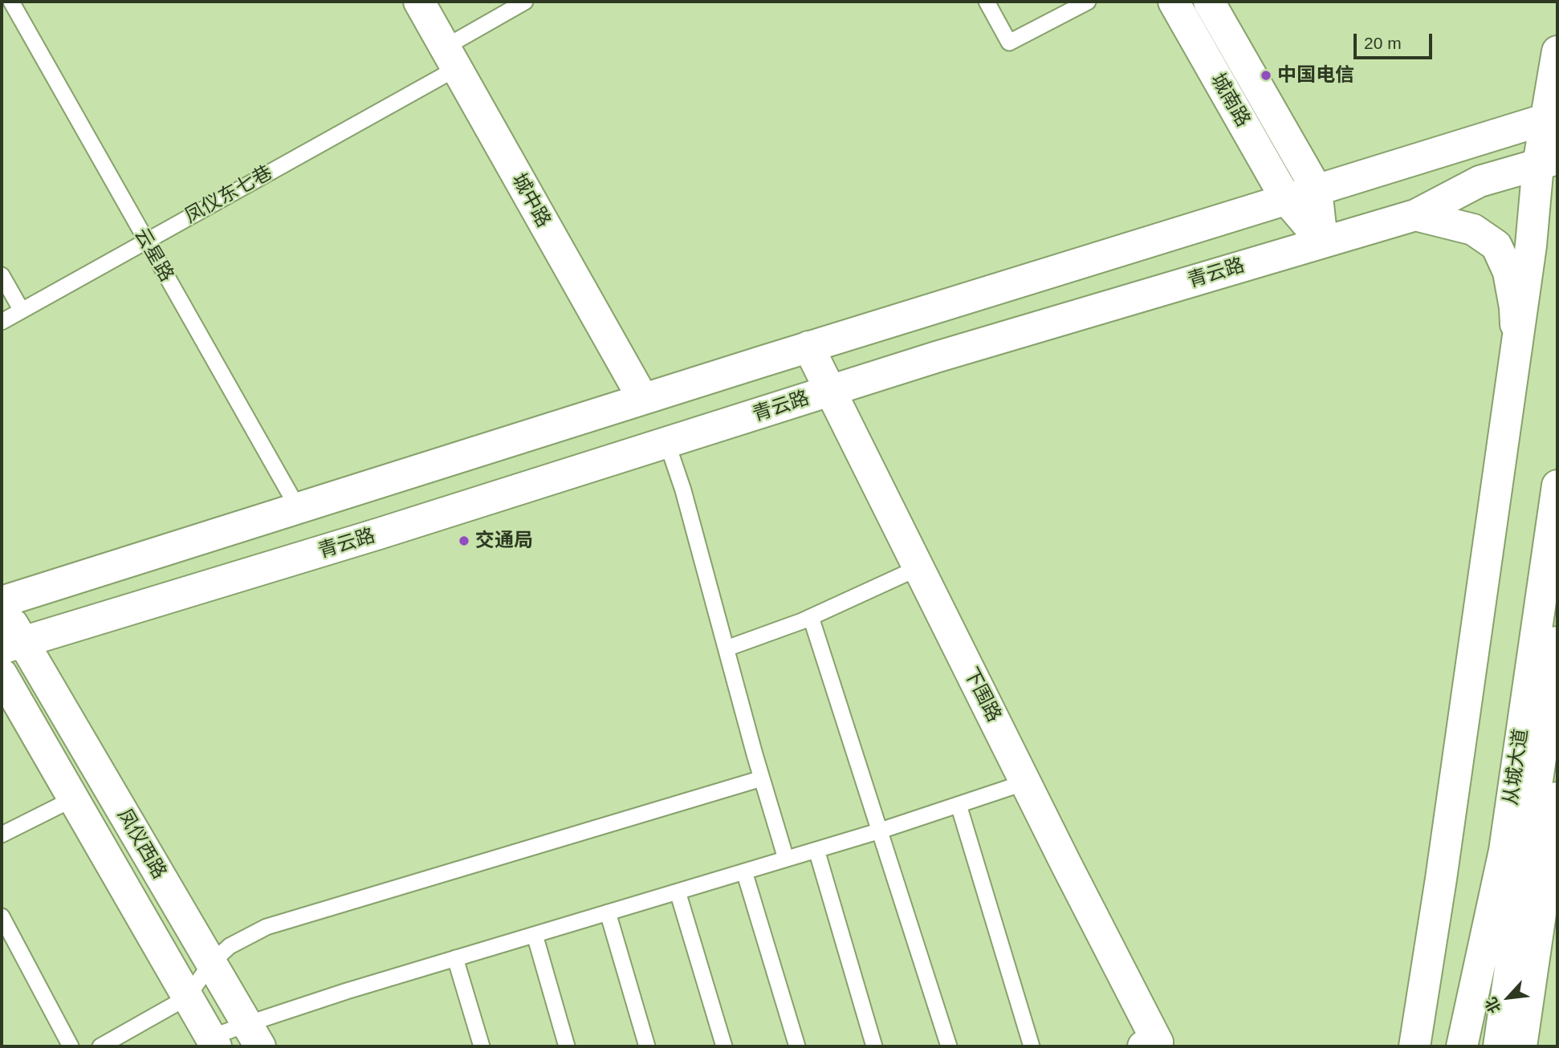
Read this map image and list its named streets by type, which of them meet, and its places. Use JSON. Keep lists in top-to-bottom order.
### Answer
{
  "streets": {
    "main road": [
      "城南路",
      "城中路",
      "青云路",
      "下围路",
      "从城大道",
      "凤仪西路"
    ],
    "lane": ["凤仪东七巷", "云星路"]
  },
  "crossings": [
    ["城南路", "青云路"],
    ["凤仪东七巷", "城中路"],
    ["凤仪东七巷", "云星路"],
    ["青云路", "下围路"],
    ["青云路", "凤仪西路"]
  ],
  "places": ["中国电信", "交通局"],
  "scale_bar": "20 m",
  "north": "bottom left"
}
